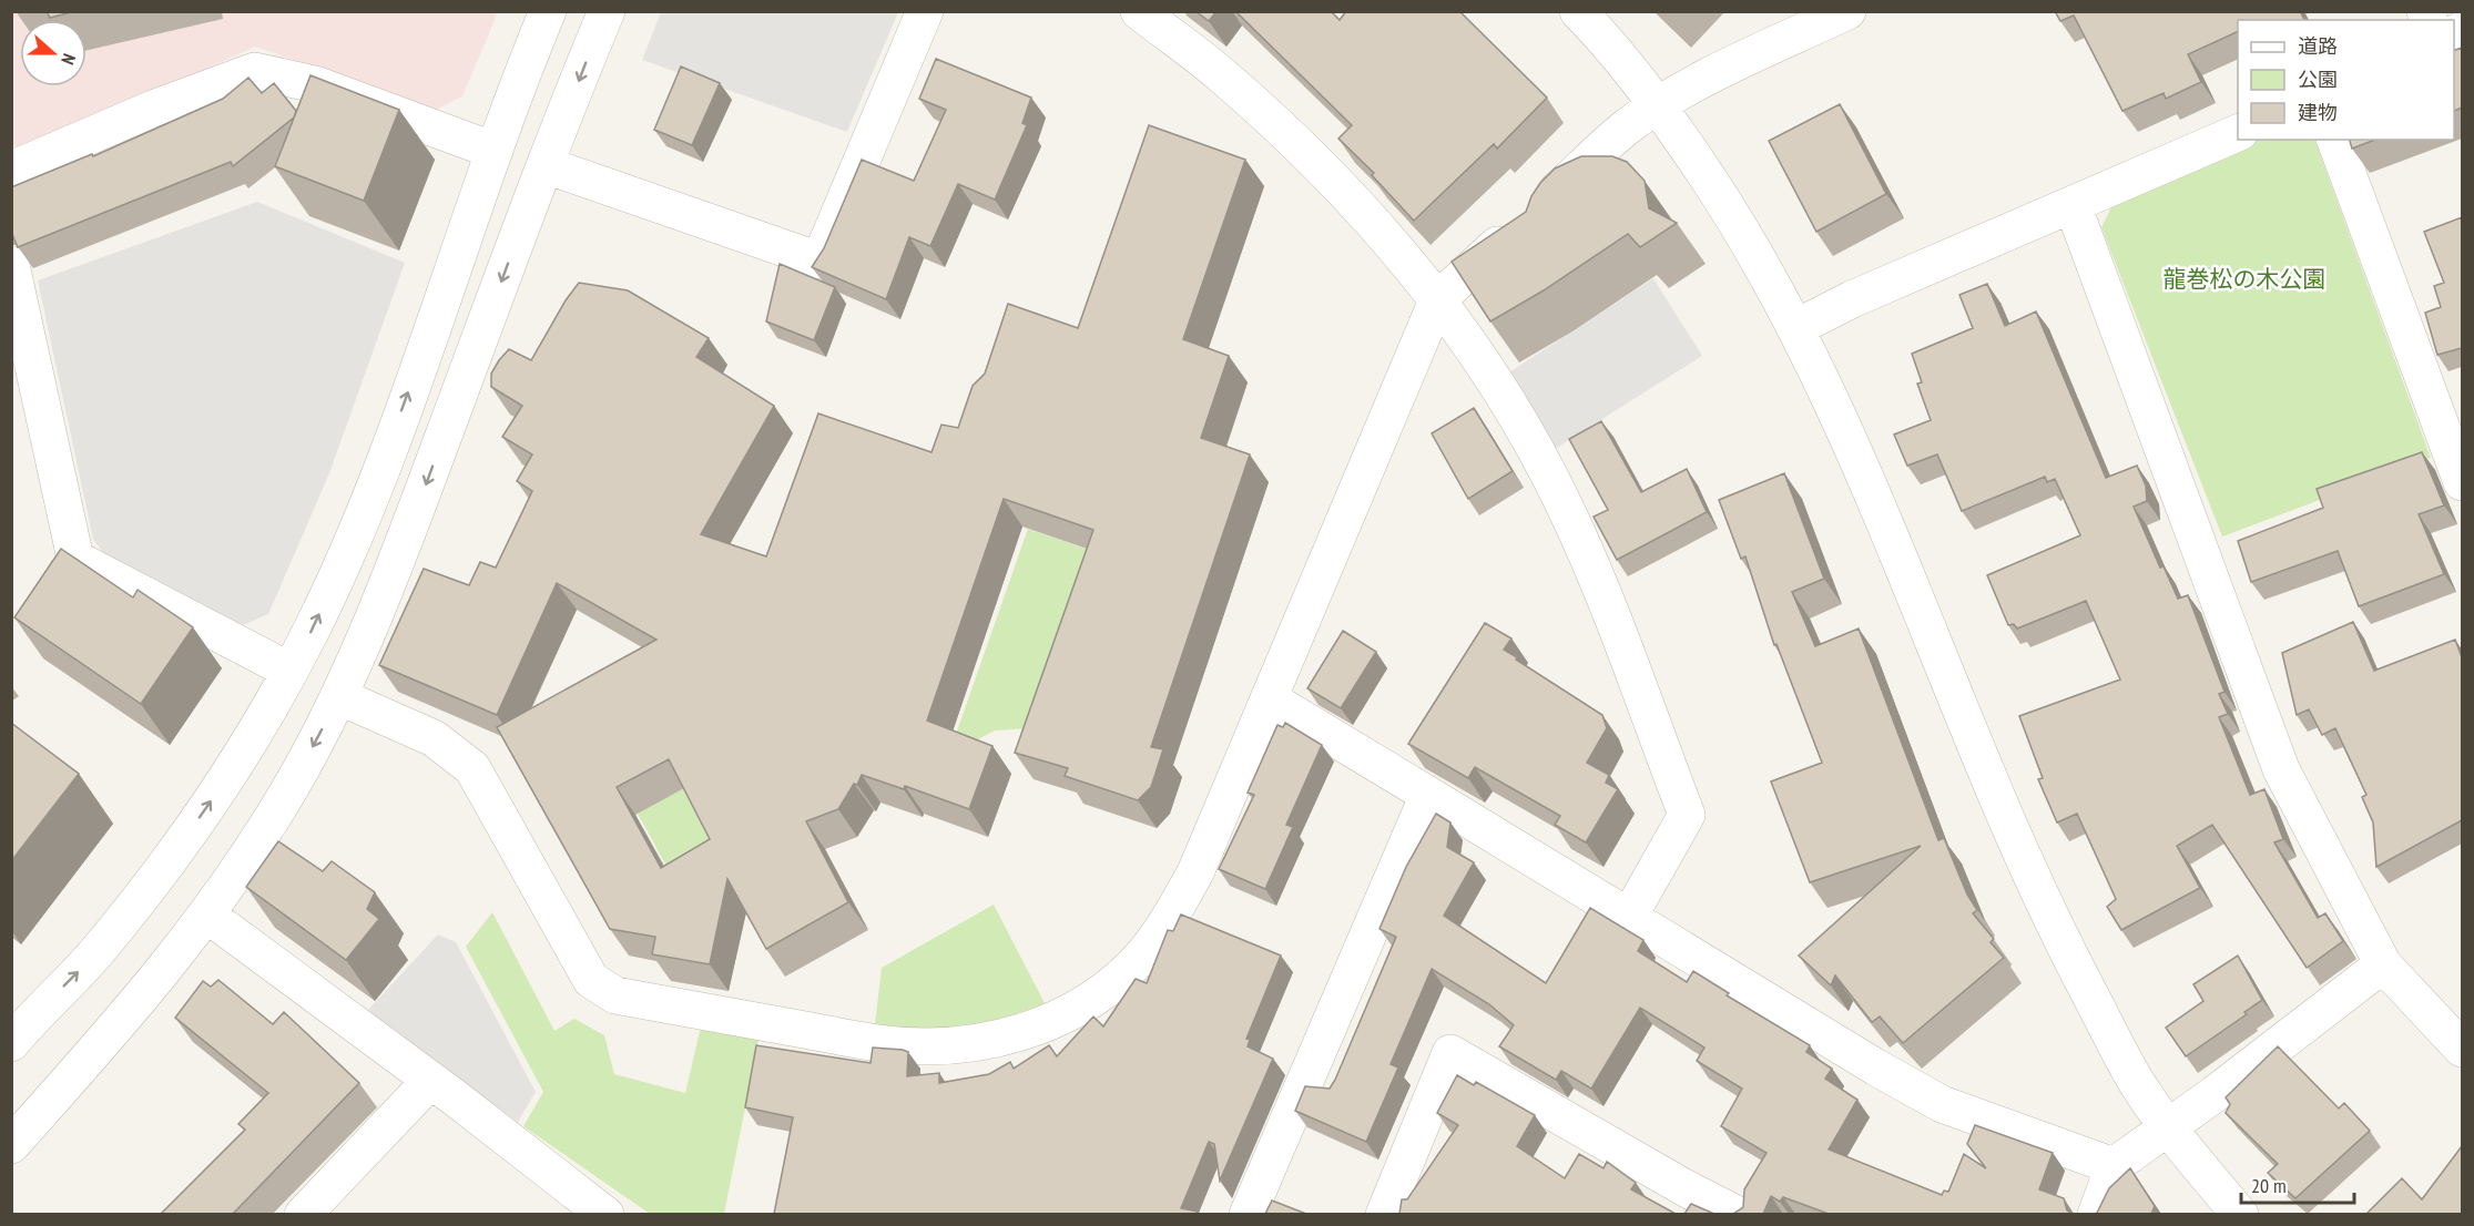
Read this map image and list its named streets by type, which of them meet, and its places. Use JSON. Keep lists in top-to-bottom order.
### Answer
{
  "parks": ["龍巻松の木公園"],
  "legend": ["道路", "公園", "建物"],
  "scale_bar": "20 m",
  "north": "right"
}
